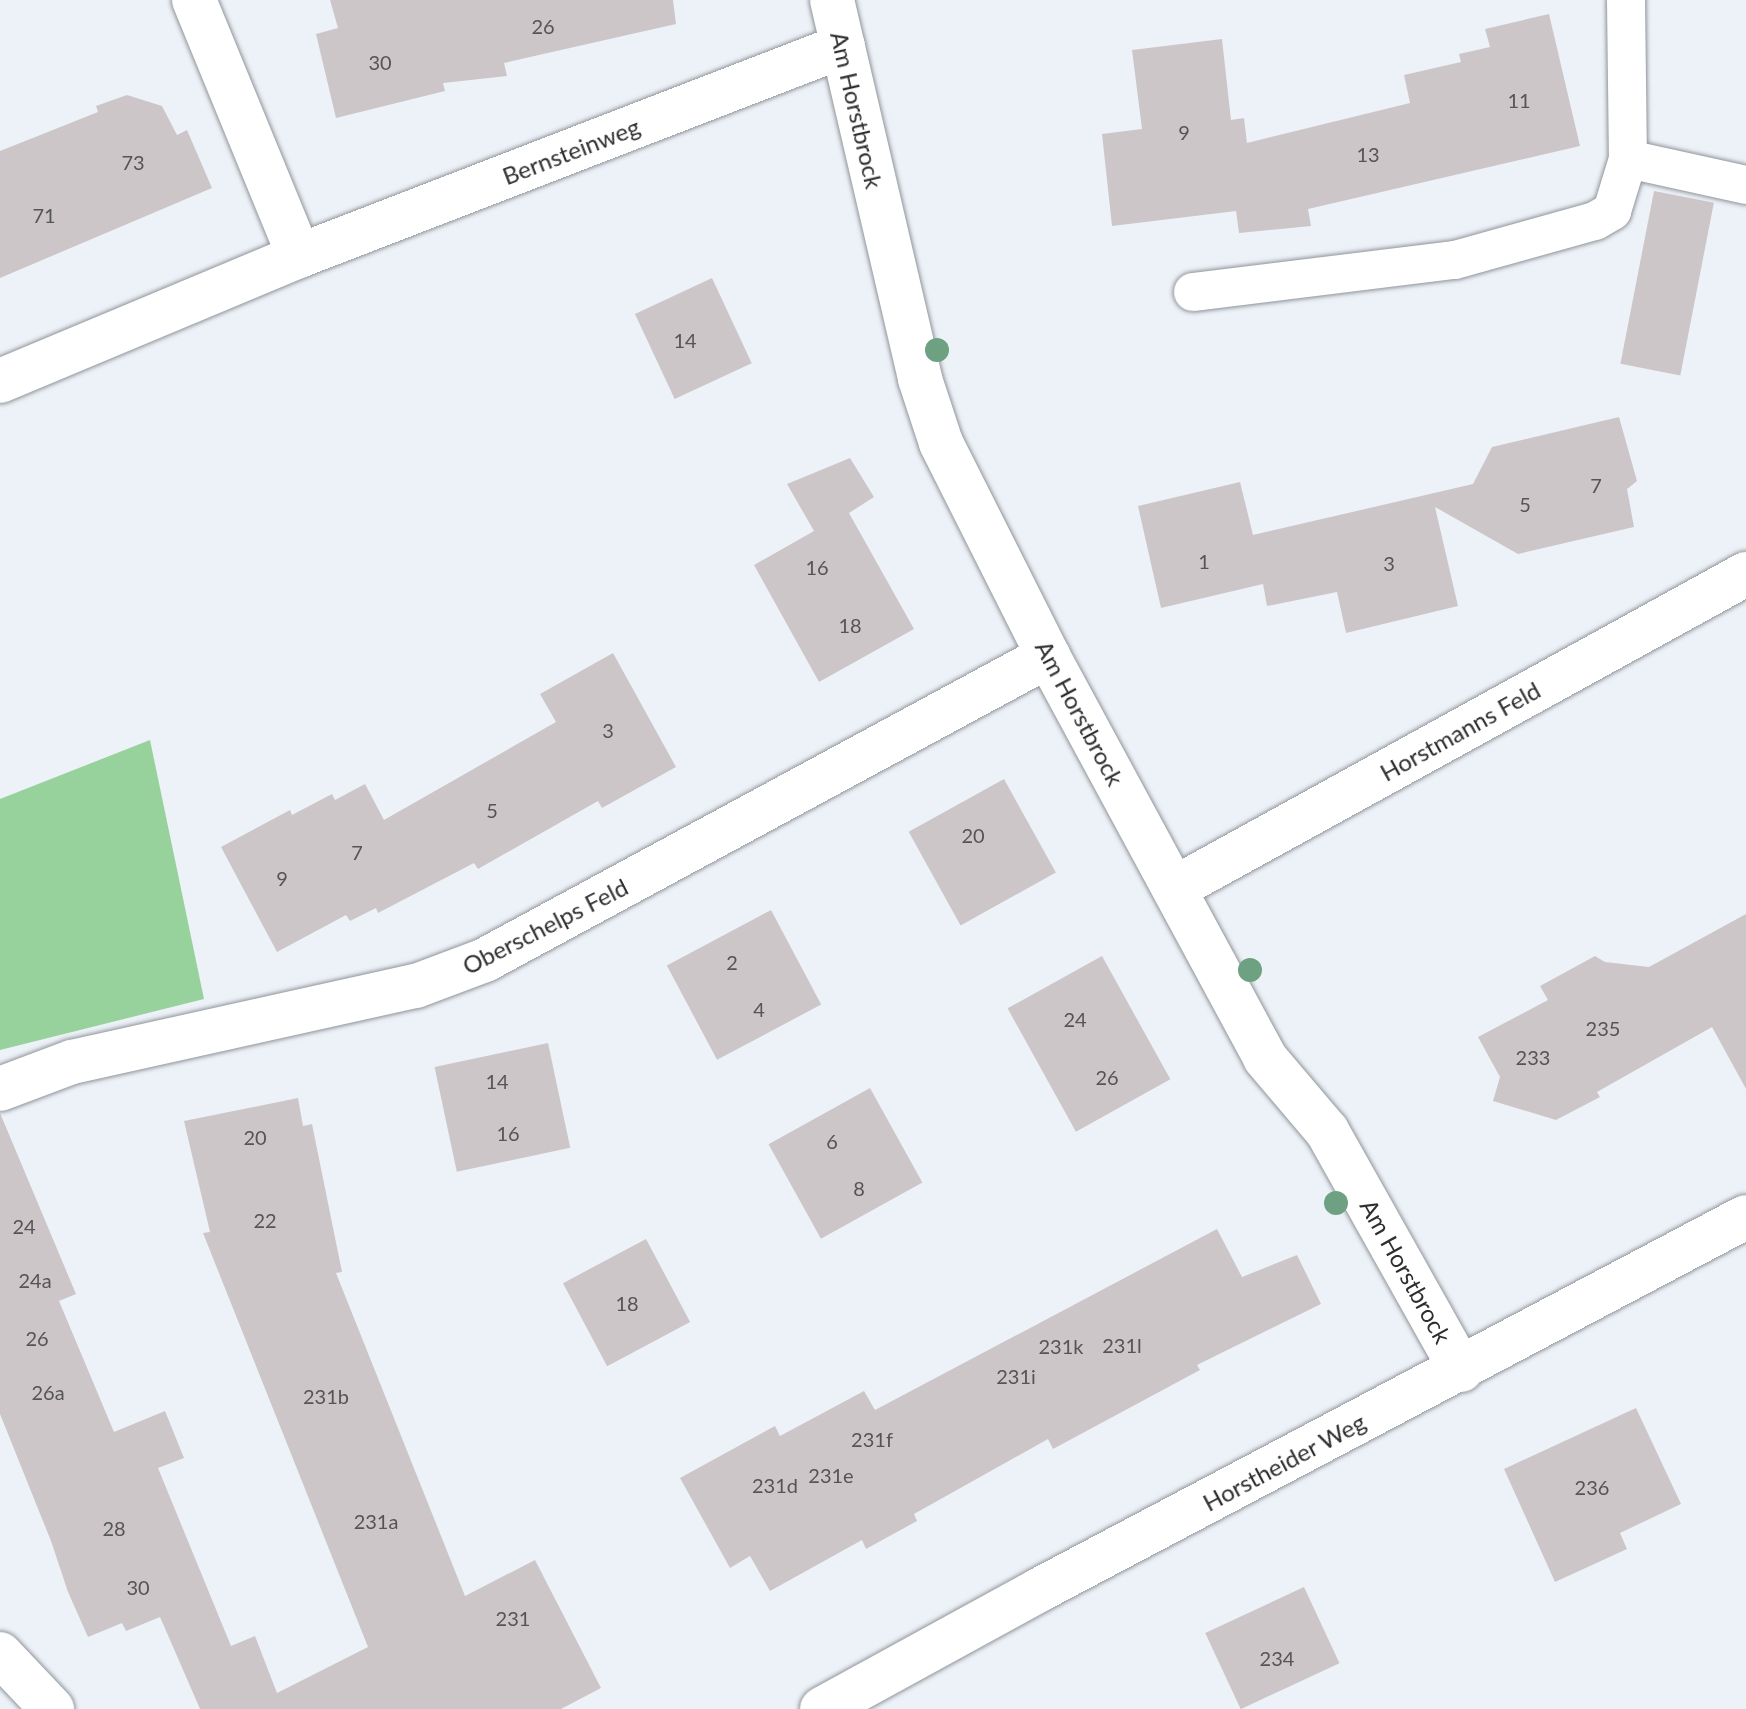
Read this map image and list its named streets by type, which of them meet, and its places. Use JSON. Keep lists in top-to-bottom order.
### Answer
{
  "streets": {
    "street": [
      "Am Horstbrock",
      "Bernsteinweg",
      "Horstmanns Feld",
      "Oberschelps Feld",
      "Horstheider Weg"
    ]
  },
  "crossings": [
    ["Am Horstbrock", "Bernsteinweg"],
    ["Am Horstbrock", "Horstmanns Feld"],
    ["Am Horstbrock", "Oberschelps Feld"],
    ["Am Horstbrock", "Horstheider Weg"]
  ],
  "house_numbers": [
    "26",
    "30",
    "11",
    "9",
    "13",
    "73",
    "71",
    "14",
    "7",
    "5",
    "1",
    "3",
    "16",
    "18",
    "3",
    "5",
    "20",
    "7",
    "9",
    "2",
    "4",
    "24",
    "235",
    "233",
    "26",
    "14",
    "16",
    "20",
    "6",
    "8",
    "22",
    "24",
    "24a",
    "18",
    "26",
    "231l",
    "231k",
    "231i",
    "26a",
    "231b",
    "231f",
    "231e",
    "231d",
    "236",
    "231a",
    "28",
    "30",
    "231",
    "234"
  ]
}
